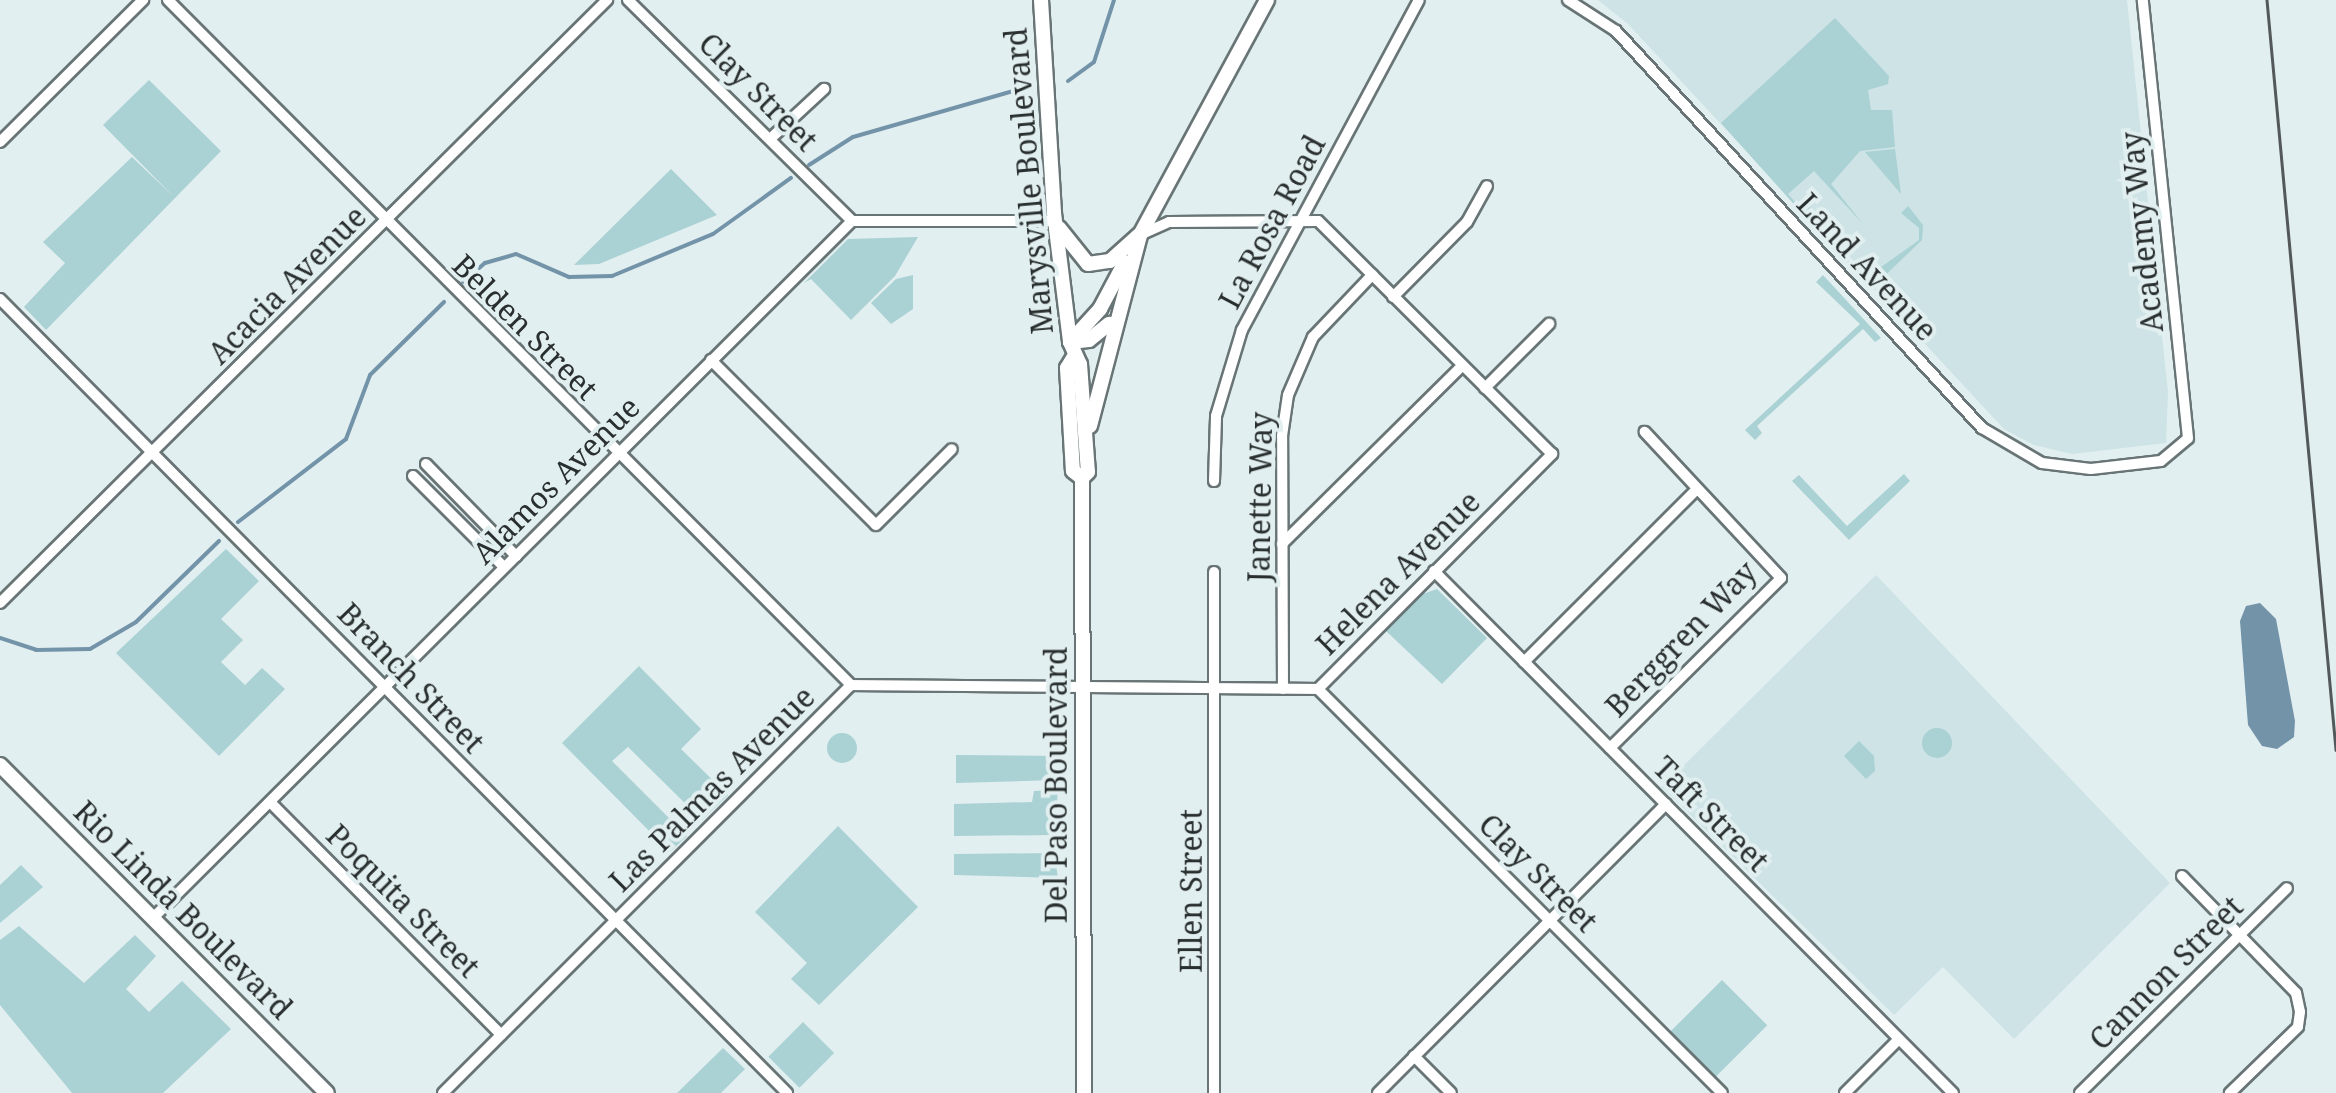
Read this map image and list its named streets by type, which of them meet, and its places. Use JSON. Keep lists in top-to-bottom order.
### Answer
{
  "streets": {
    "main road": ["Marysville Boulevard", "Del Paso Boulevard", "Rio Linda Boulevard"],
    "street": [
      "Clay Street",
      "La Rosa Road",
      "Academy Way",
      "Land Avenue",
      "Acacia Avenue",
      "Belden Street",
      "Alamos Avenue",
      "Janette Way",
      "Helena Avenue",
      "Berggren Way",
      "Branch Street",
      "Las Palmas Avenue",
      "Taft Street",
      "Ellen Street",
      "Poquita Street",
      "Cannon Street"
    ]
  },
  "crossings": [
    ["Clay Street", "Alamos Avenue"],
    ["Clay Street", "Helena Avenue"],
    ["Marysville Boulevard", "Del Paso Boulevard"],
    ["Academy Way", "Land Avenue"],
    ["Acacia Avenue", "Belden Street"],
    ["Acacia Avenue", "Branch Street"],
    ["Belden Street", "Alamos Avenue"],
    ["Belden Street", "Las Palmas Avenue"],
    ["Alamos Avenue", "Branch Street"],
    ["Alamos Avenue", "Poquita Street"],
    ["Alamos Avenue", "Rio Linda Boulevard"],
    ["Janette Way", "Helena Avenue"],
    ["Helena Avenue", "Del Paso Boulevard"],
    ["Helena Avenue", "Las Palmas Avenue"],
    ["Helena Avenue", "Taft Street"],
    ["Helena Avenue", "Ellen Street"],
    ["Berggren Way", "Taft Street"],
    ["Branch Street", "Las Palmas Avenue"],
    ["Del Paso Boulevard", "Las Palmas Avenue"],
    ["Las Palmas Avenue", "Poquita Street"]
  ]
}
